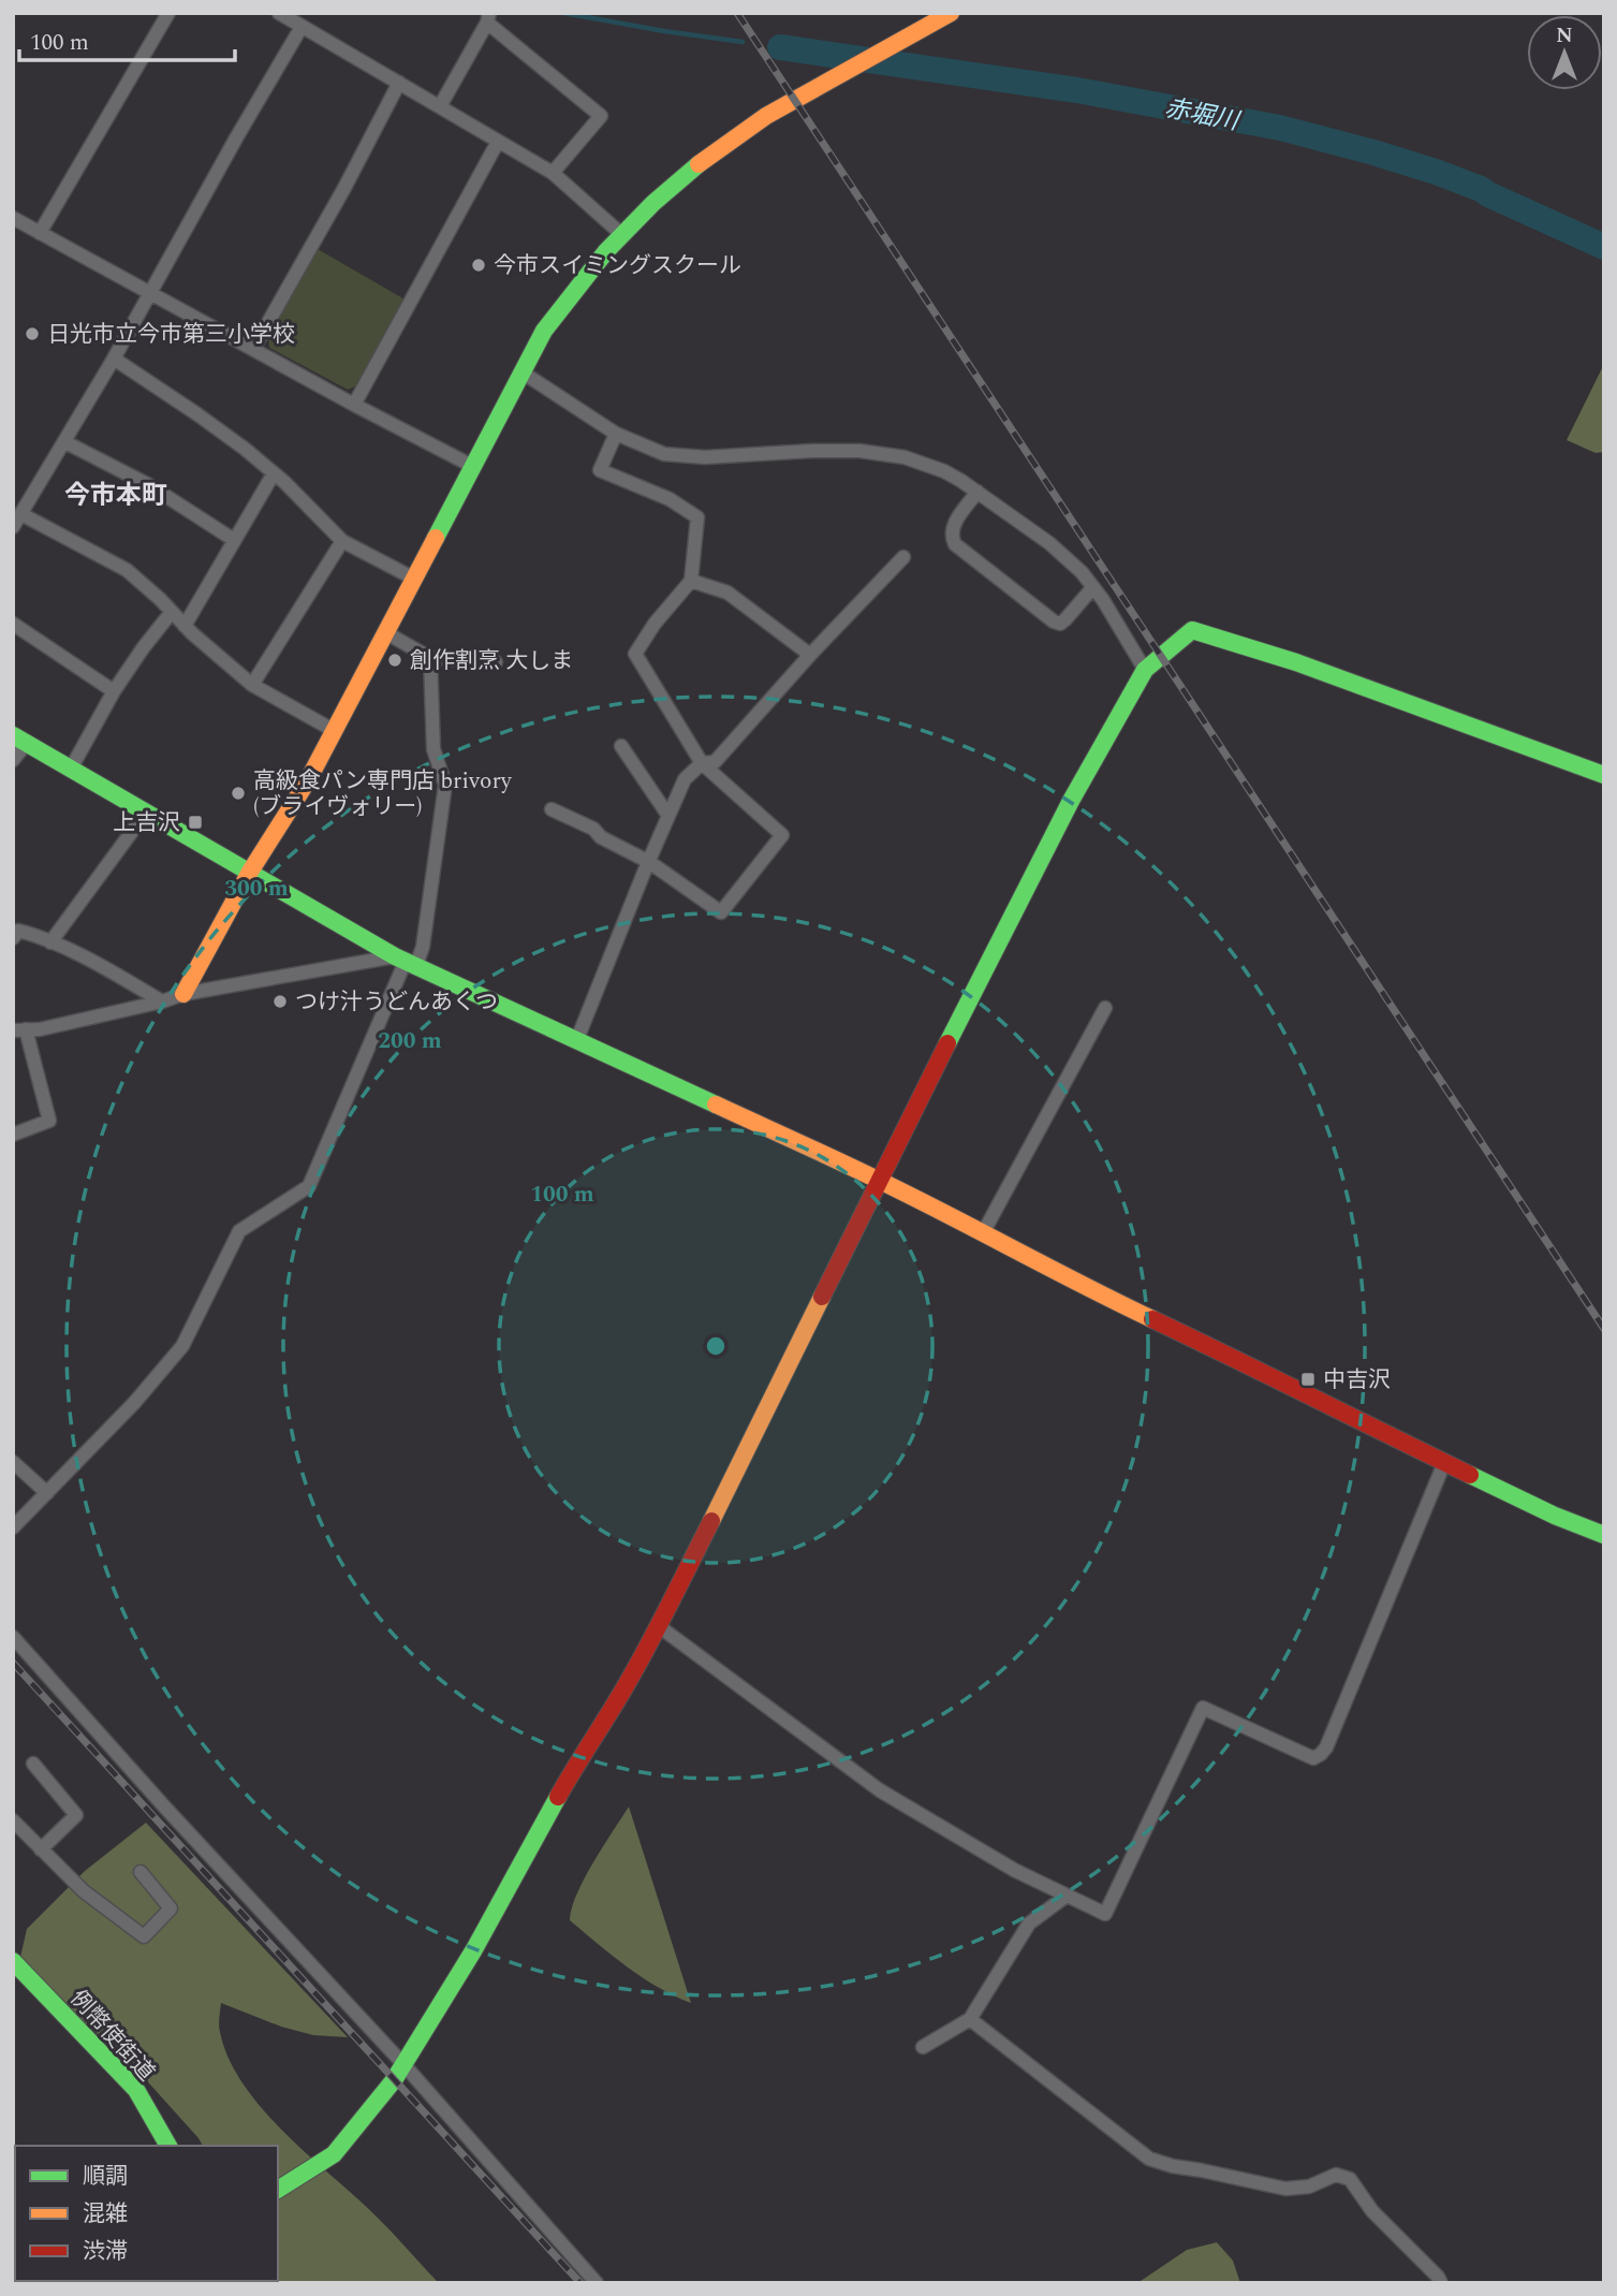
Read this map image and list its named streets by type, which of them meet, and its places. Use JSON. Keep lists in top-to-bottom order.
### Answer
{
  "streets": {
    "main road": ["例幣使街道"]
  },
  "districts": ["今市本町"],
  "water": ["赤堀川"],
  "places": {
    "other": [
      "今市スイミングスクール",
      "日光市立今市第三小学校",
      "創作割烹 大しま",
      "高級食パン専門店 brivory (ブライヴォリー)",
      "つけ汁うどんあくつ"
    ],
    "transit": ["上吉沢", "中吉沢"]
  },
  "legend": ["順調", "混雑", "渋滞"],
  "scale_bar": "100 m",
  "north": "top",
  "rings": ["300 m", "200 m", "100 m"]
}
